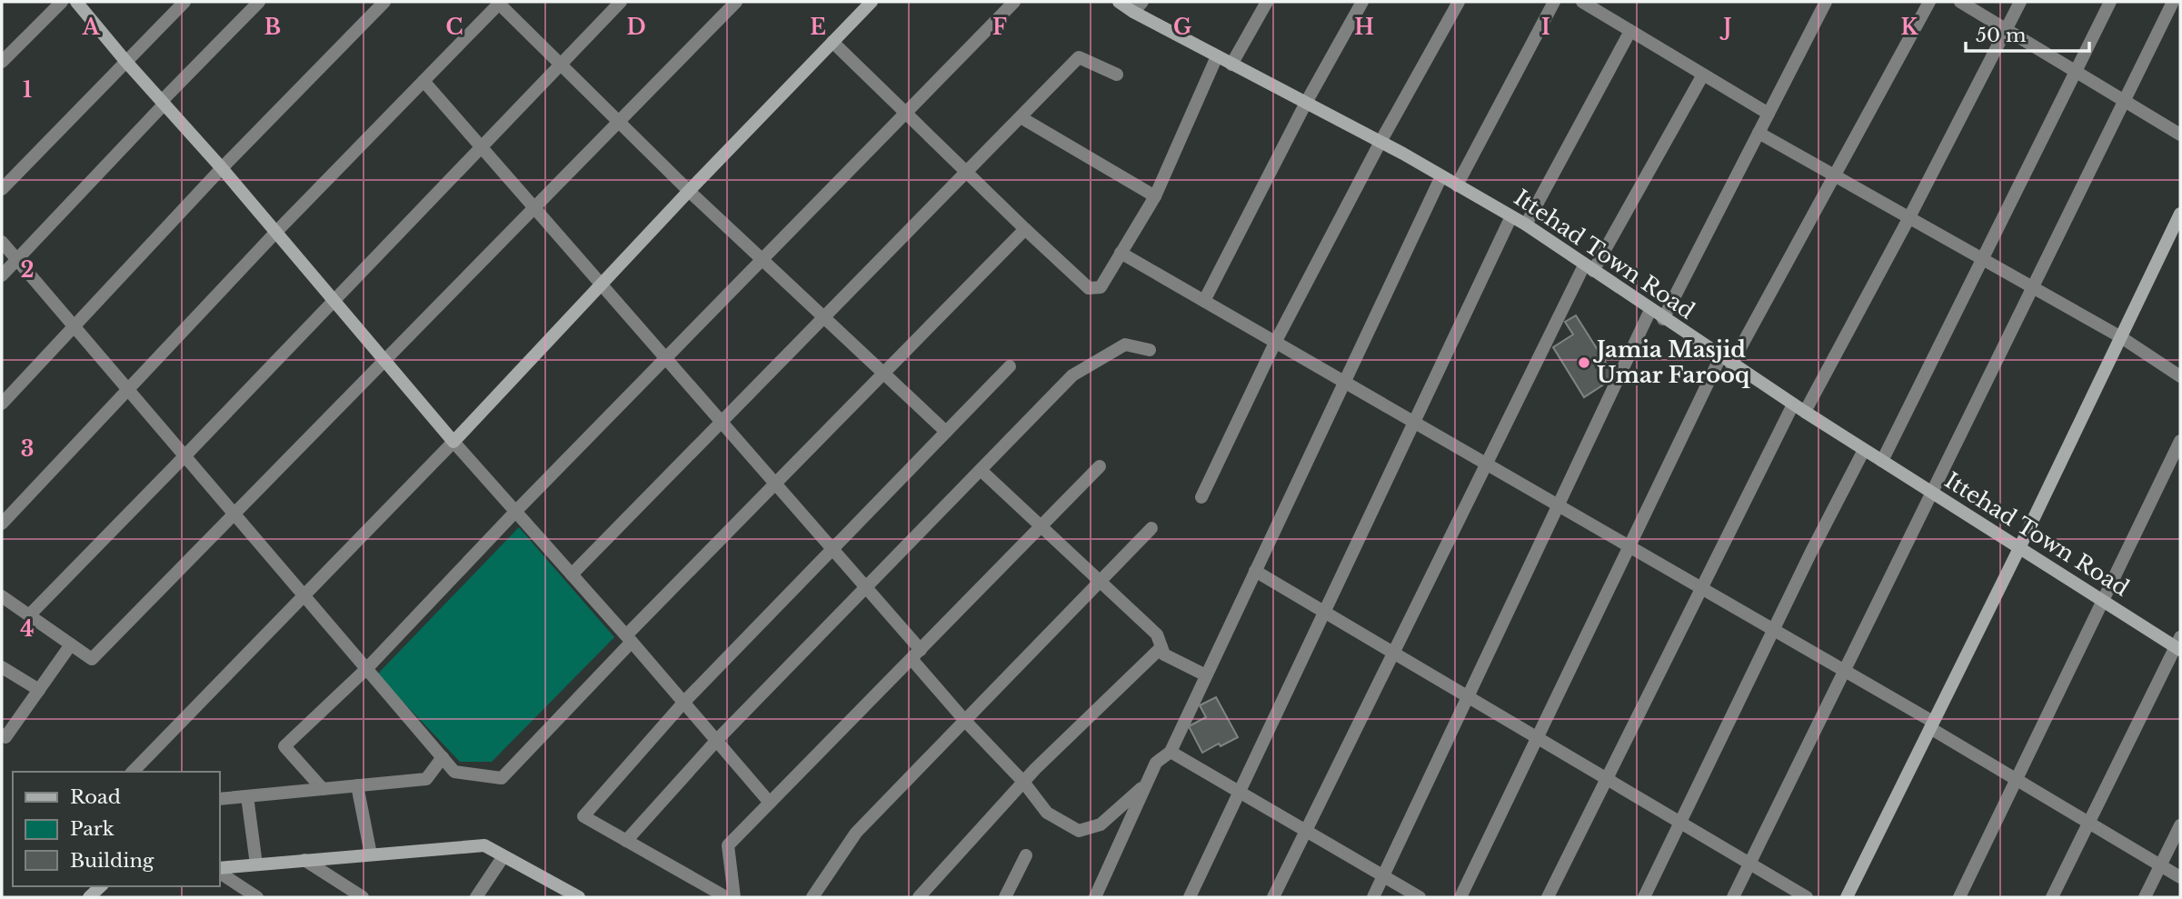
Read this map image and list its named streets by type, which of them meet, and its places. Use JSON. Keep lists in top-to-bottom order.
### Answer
{
  "streets": {
    "street": ["Ittehad Town Road"]
  },
  "places": ["Jamia Masjid Umar Farooq"],
  "legend": ["Road", "Park", "Building"],
  "scale_bar": "50 m",
  "grid": {
    "columns": [
      "A",
      "B",
      "C",
      "D",
      "E",
      "F",
      "G",
      "H",
      "I",
      "J",
      "K"
    ],
    "rows": [
      "1",
      "2",
      "3",
      "4"
    ]
  }
}
